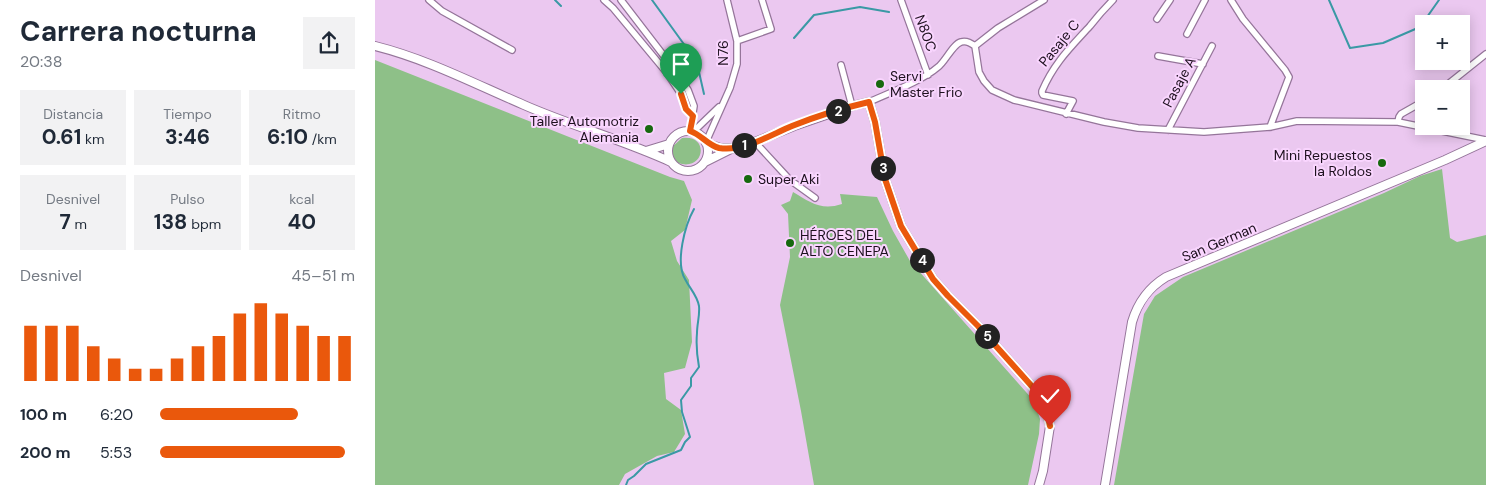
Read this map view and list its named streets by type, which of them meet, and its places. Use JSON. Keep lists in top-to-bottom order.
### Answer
{
  "streets": {
    "main road": ["San German"],
    "street": [
      "N80C",
      "Pasaje C",
      "N76",
      "Pasaje A"
    ]
  },
  "places": [
    "Servi Master Frio",
    "Taller Automotriz Alemania",
    "Mini Repuestos la Roldos",
    "Super Aki",
    "HÉROES DEL ALTO CENEPA"
  ],
  "page": {
    "heading": ["Carrera nocturna", "20:38"],
    "map_buttons": ["+", "−"],
    "stats": [
      ["Distancia", "0.61 km"],
      ["Tiempo", "3:46"],
      ["Ritmo", "6:10 /km"],
      ["Desnivel", "7 m"],
      ["Pulso", "138 bpm"],
      ["kcal", "40"]
    ],
    "pins": [
      "2",
      "1",
      "3",
      "4",
      "5"
    ],
    "chart": ["Desnivel", "45–51 m"],
    "list": [
      {
        "name": "100 m",
        "note": "6:20"
      },
      {
        "name": "200 m",
        "note": "5:53"
      }
    ]
  }
}
